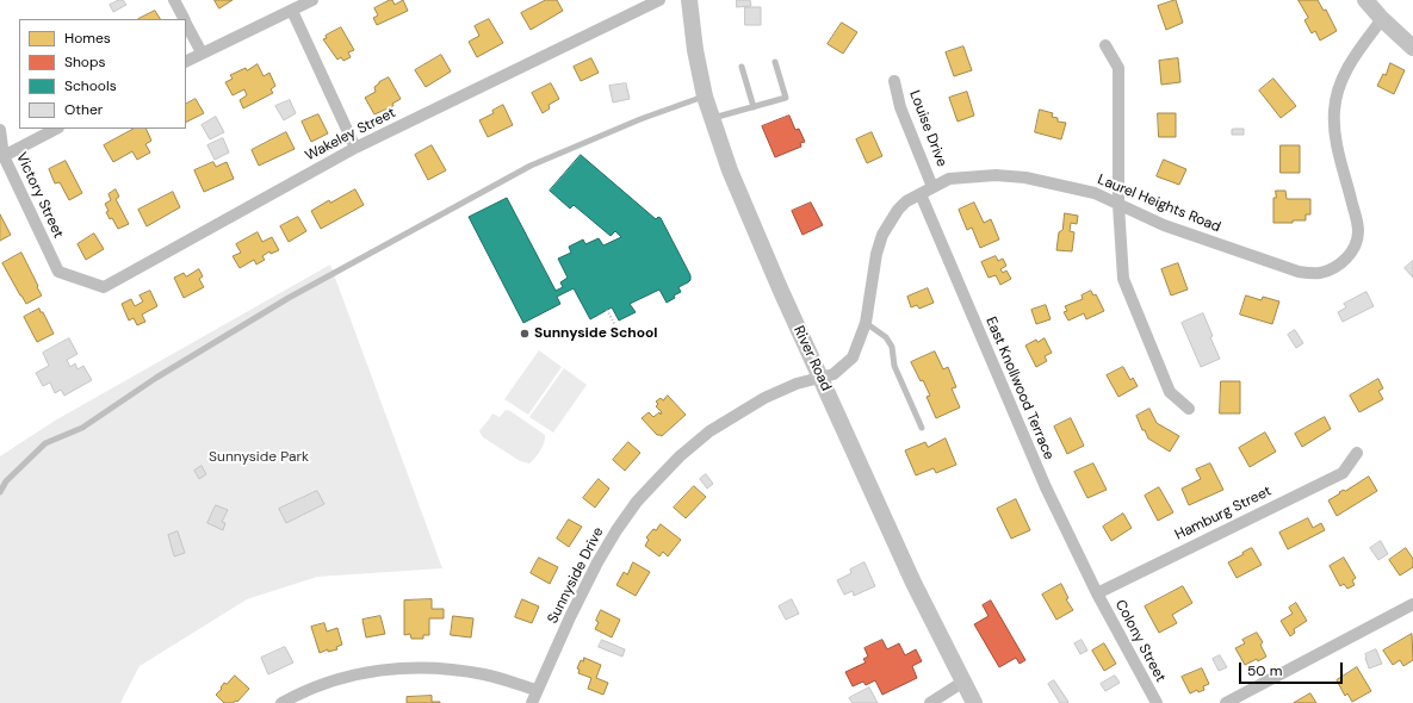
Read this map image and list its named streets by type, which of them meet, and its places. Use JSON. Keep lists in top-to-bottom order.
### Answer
{
  "streets": {
    "main road": ["River Road"],
    "street": [
      "Louise Drive",
      "Wakeley Street",
      "Victory Street",
      "Laurel Heights Road",
      "East Knollwood Terrace",
      "Hamburg Street",
      "Sunnyside Drive",
      "Colony Street"
    ]
  },
  "crossings": [
    ["Louise Drive", "Laurel Heights Road"],
    ["Wakeley Street", "Victory Street"],
    ["Laurel Heights Road", "River Road"],
    ["Laurel Heights Road", "East Knollwood Terrace"],
    ["Laurel Heights Road", "Sunnyside Drive"],
    ["River Road", "Sunnyside Drive"],
    ["East Knollwood Terrace", "Hamburg Street"],
    ["East Knollwood Terrace", "Colony Street"],
    ["Hamburg Street", "Colony Street"]
  ],
  "parks": ["Sunnyside Park"],
  "places": ["Sunnyside School"],
  "legend": [
    "Homes",
    "Shops",
    "Schools",
    "Other"
  ],
  "scale_bar": "50 m"
}
